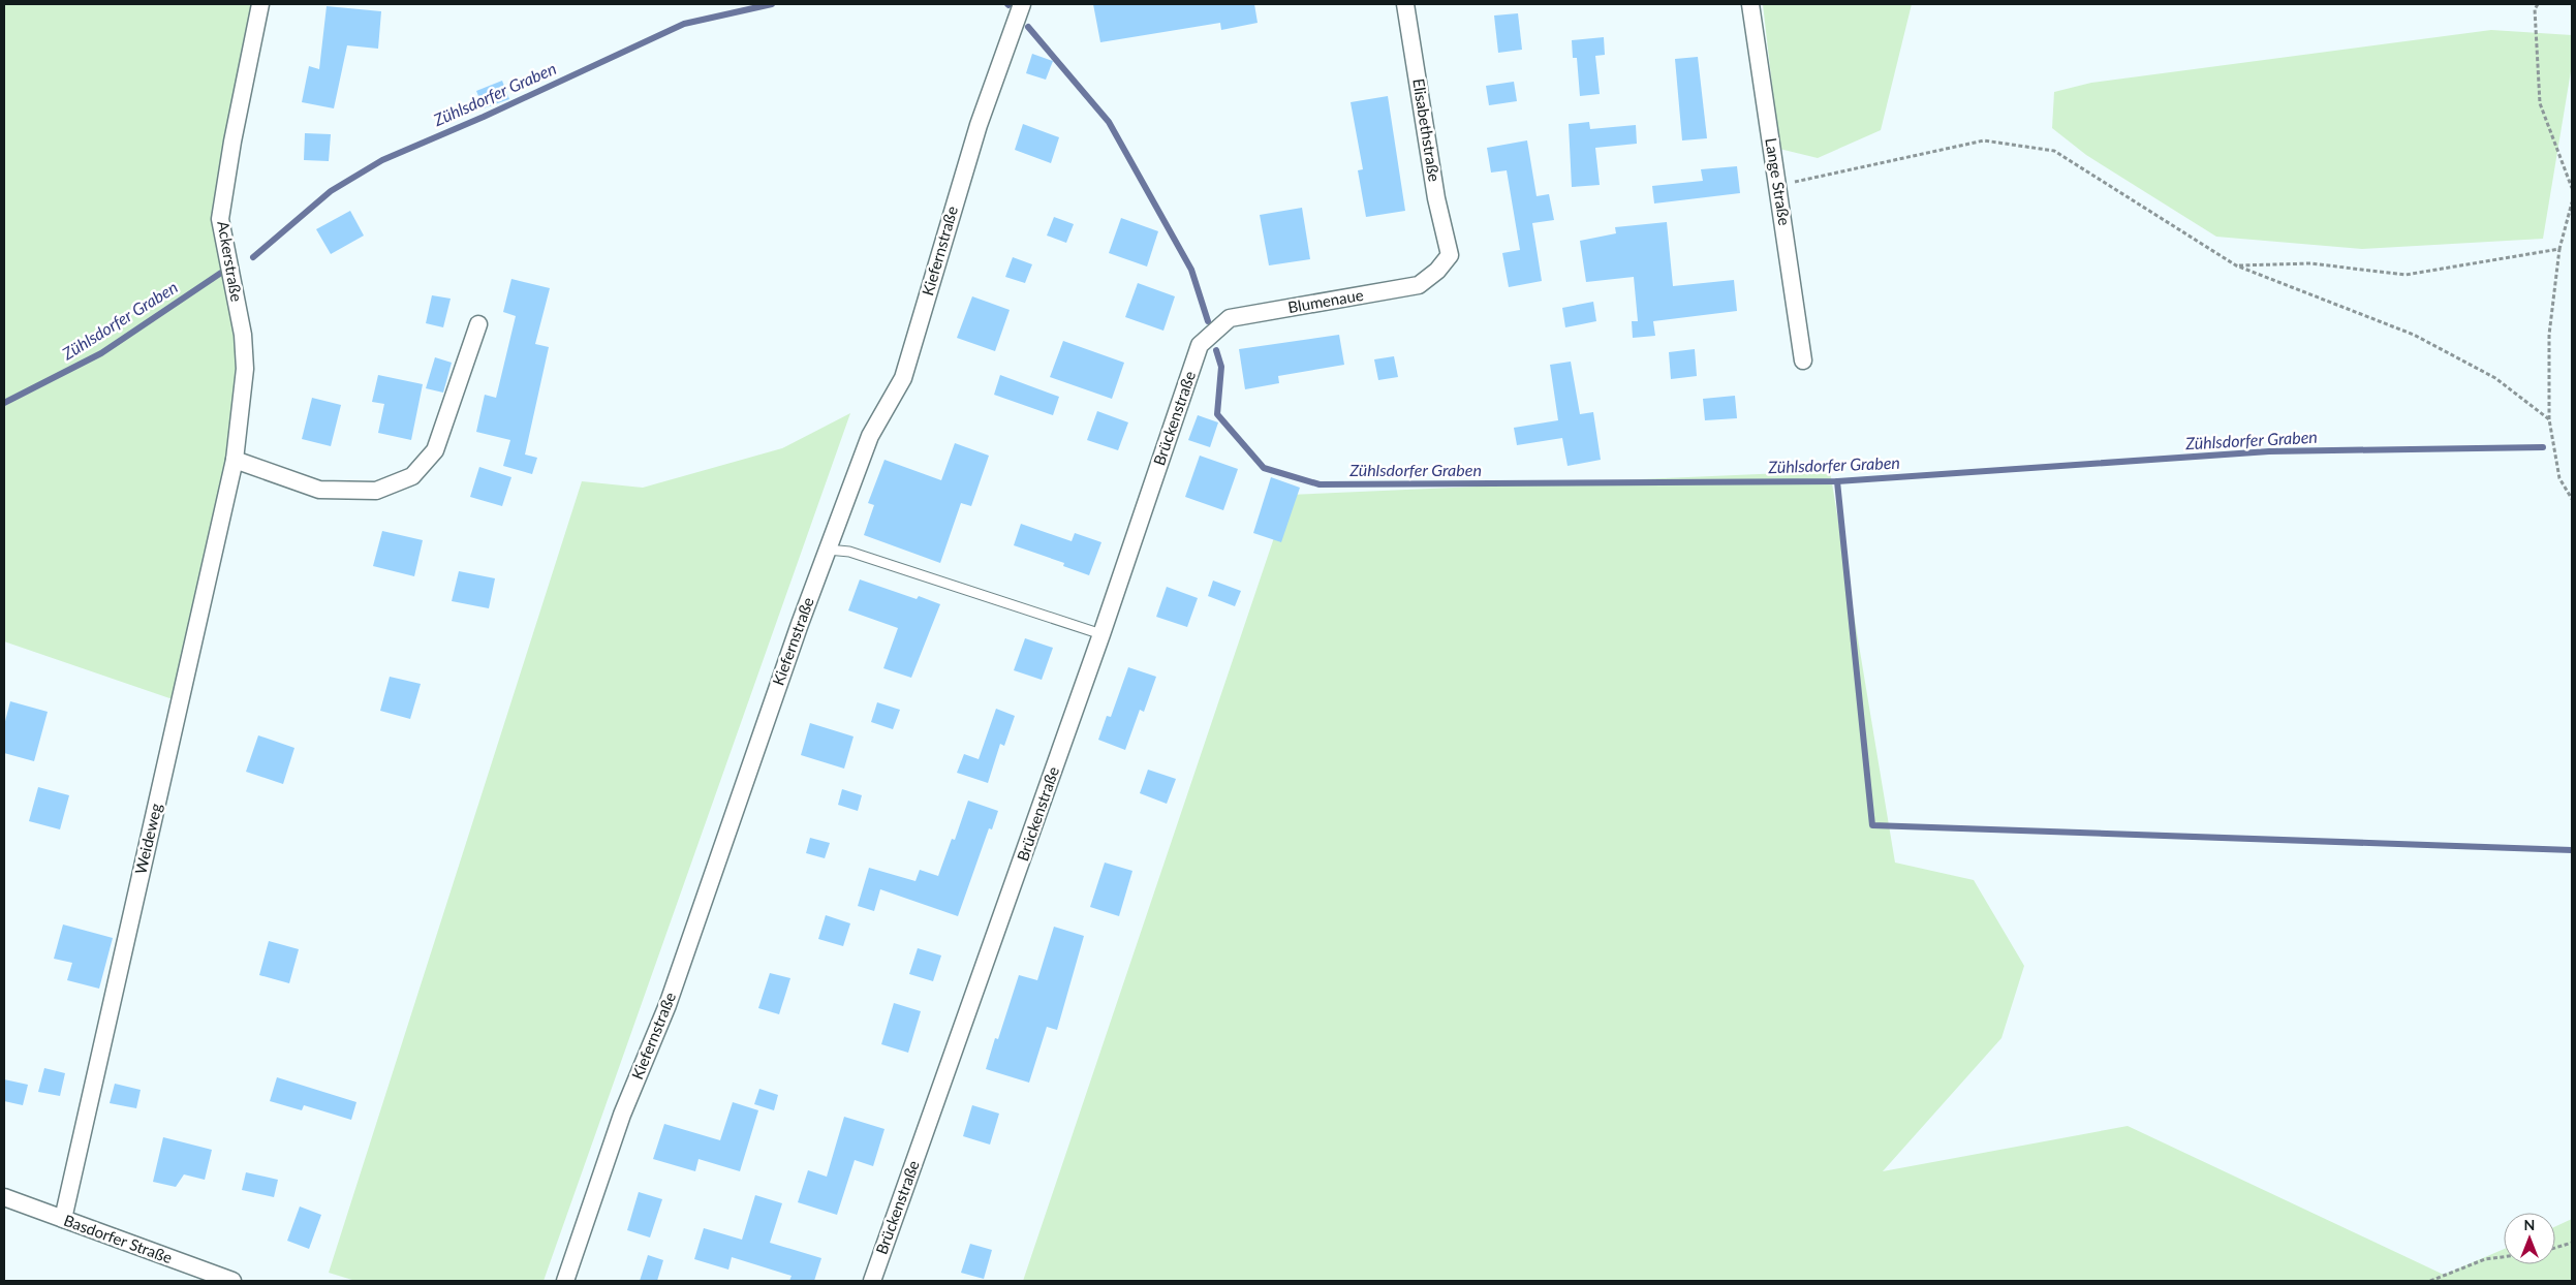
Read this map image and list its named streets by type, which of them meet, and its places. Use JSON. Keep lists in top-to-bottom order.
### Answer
{
  "streets": {
    "street": [
      "Elisabethstraße",
      "Lange Straße",
      "Kiefernstraße",
      "Ackerstraße",
      "Blumenaue",
      "Brückenstraße",
      "Weideweg",
      "Basdorfer Straße"
    ]
  },
  "crossings": [
    ["Elisabethstraße", "Blumenaue"],
    ["Ackerstraße", "Weideweg"],
    ["Blumenaue", "Brückenstraße"],
    ["Weideweg", "Basdorfer Straße"]
  ],
  "water": ["Zühlsdorfer Graben"],
  "north": "top"
}
